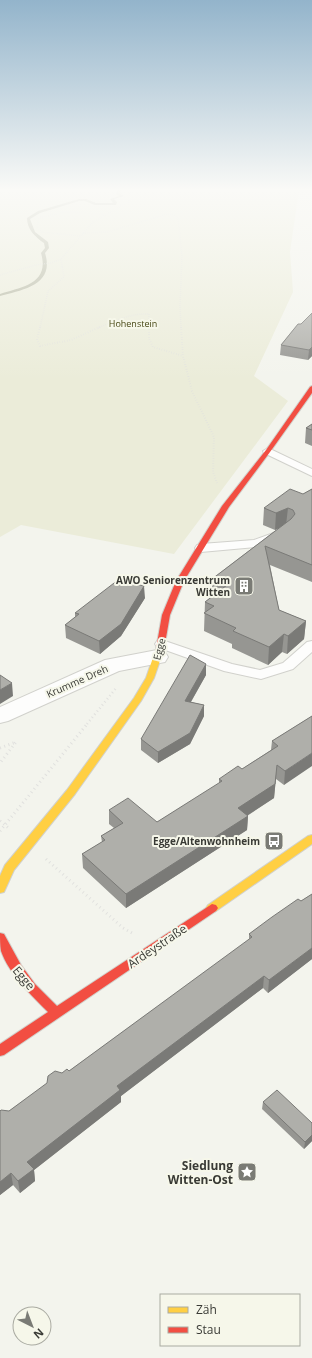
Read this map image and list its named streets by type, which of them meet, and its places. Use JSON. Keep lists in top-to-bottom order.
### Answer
{
  "streets": {
    "street": ["Egge", "Krumme Dreh", "Ardeystraße"]
  },
  "crossings": [
    ["Egge", "Krumme Dreh"],
    ["Egge", "Ardeystraße"]
  ],
  "parks": ["Hohenstein"],
  "places": {
    "building": ["AWO Seniorenzentrum Witten"],
    "bus stop": ["Egge/Altenwohnheim"],
    "place": ["Siedlung Witten-Ost"]
  },
  "legend": ["Zäh", "Stau"],
  "north": "bottom right"
}
